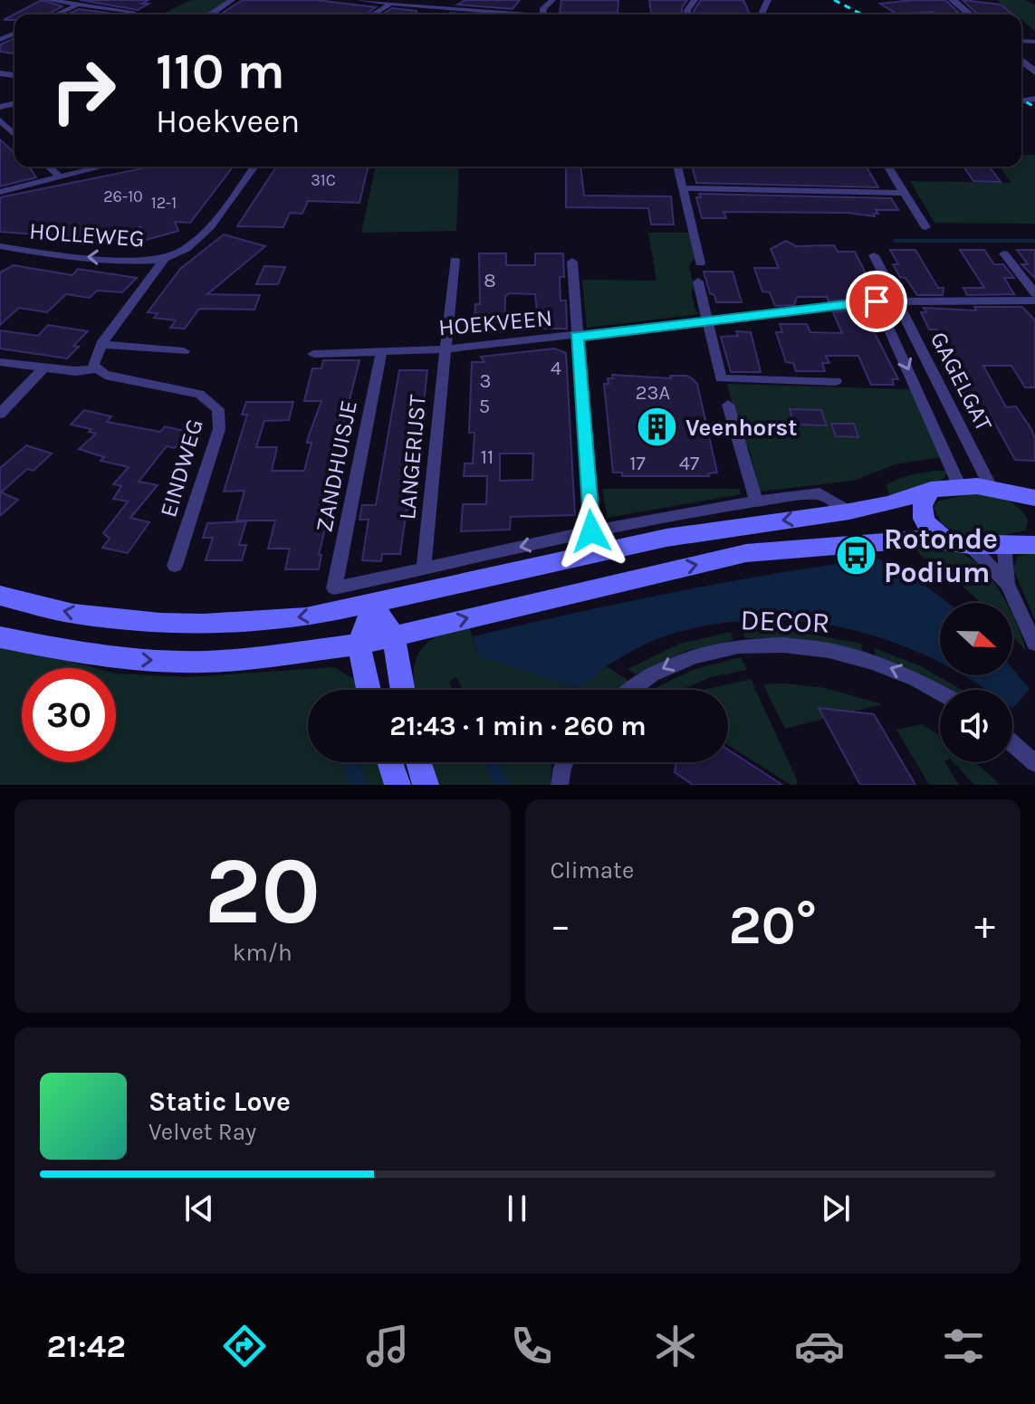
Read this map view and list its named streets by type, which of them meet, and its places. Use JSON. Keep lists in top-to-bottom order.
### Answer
{
  "streets": {
    "street": [
      "HOLLEWEG",
      "HOEKVEEN",
      "GAGELGAT",
      "LANGERIJST",
      "ZANDHUISJE",
      "EINDWEG",
      "DECOR"
    ]
  },
  "crossings": [
    ["HOEKVEEN", "GAGELGAT"],
    ["HOEKVEEN", "LANGERIJST"],
    ["HOEKVEEN", "ZANDHUISJE"],
    ["LANGERIJST", "ZANDHUISJE"]
  ],
  "one_way": ["DECOR"],
  "places": {
    "building": ["Veenhorst"],
    "bus stop": ["Rotonde Podium"]
  },
  "house_numbers": [
    "31C",
    "26-10",
    "12-1",
    "8",
    "4",
    "3",
    "23A",
    "5",
    "11",
    "17",
    "47"
  ],
  "north": "right",
  "page": {
    "turn": ["110 m", "Hoekveen"],
    "limit": "30",
    "trip": "21:43 · 1 min · 260 m",
    "tile": [
      ["20", "km/h"],
      "Climate"
    ],
    "heat": ["−", "20°", "+"],
    "song": ["Static Love", "Velvet Ray"],
    "tabs": "21:42"
  }
}
